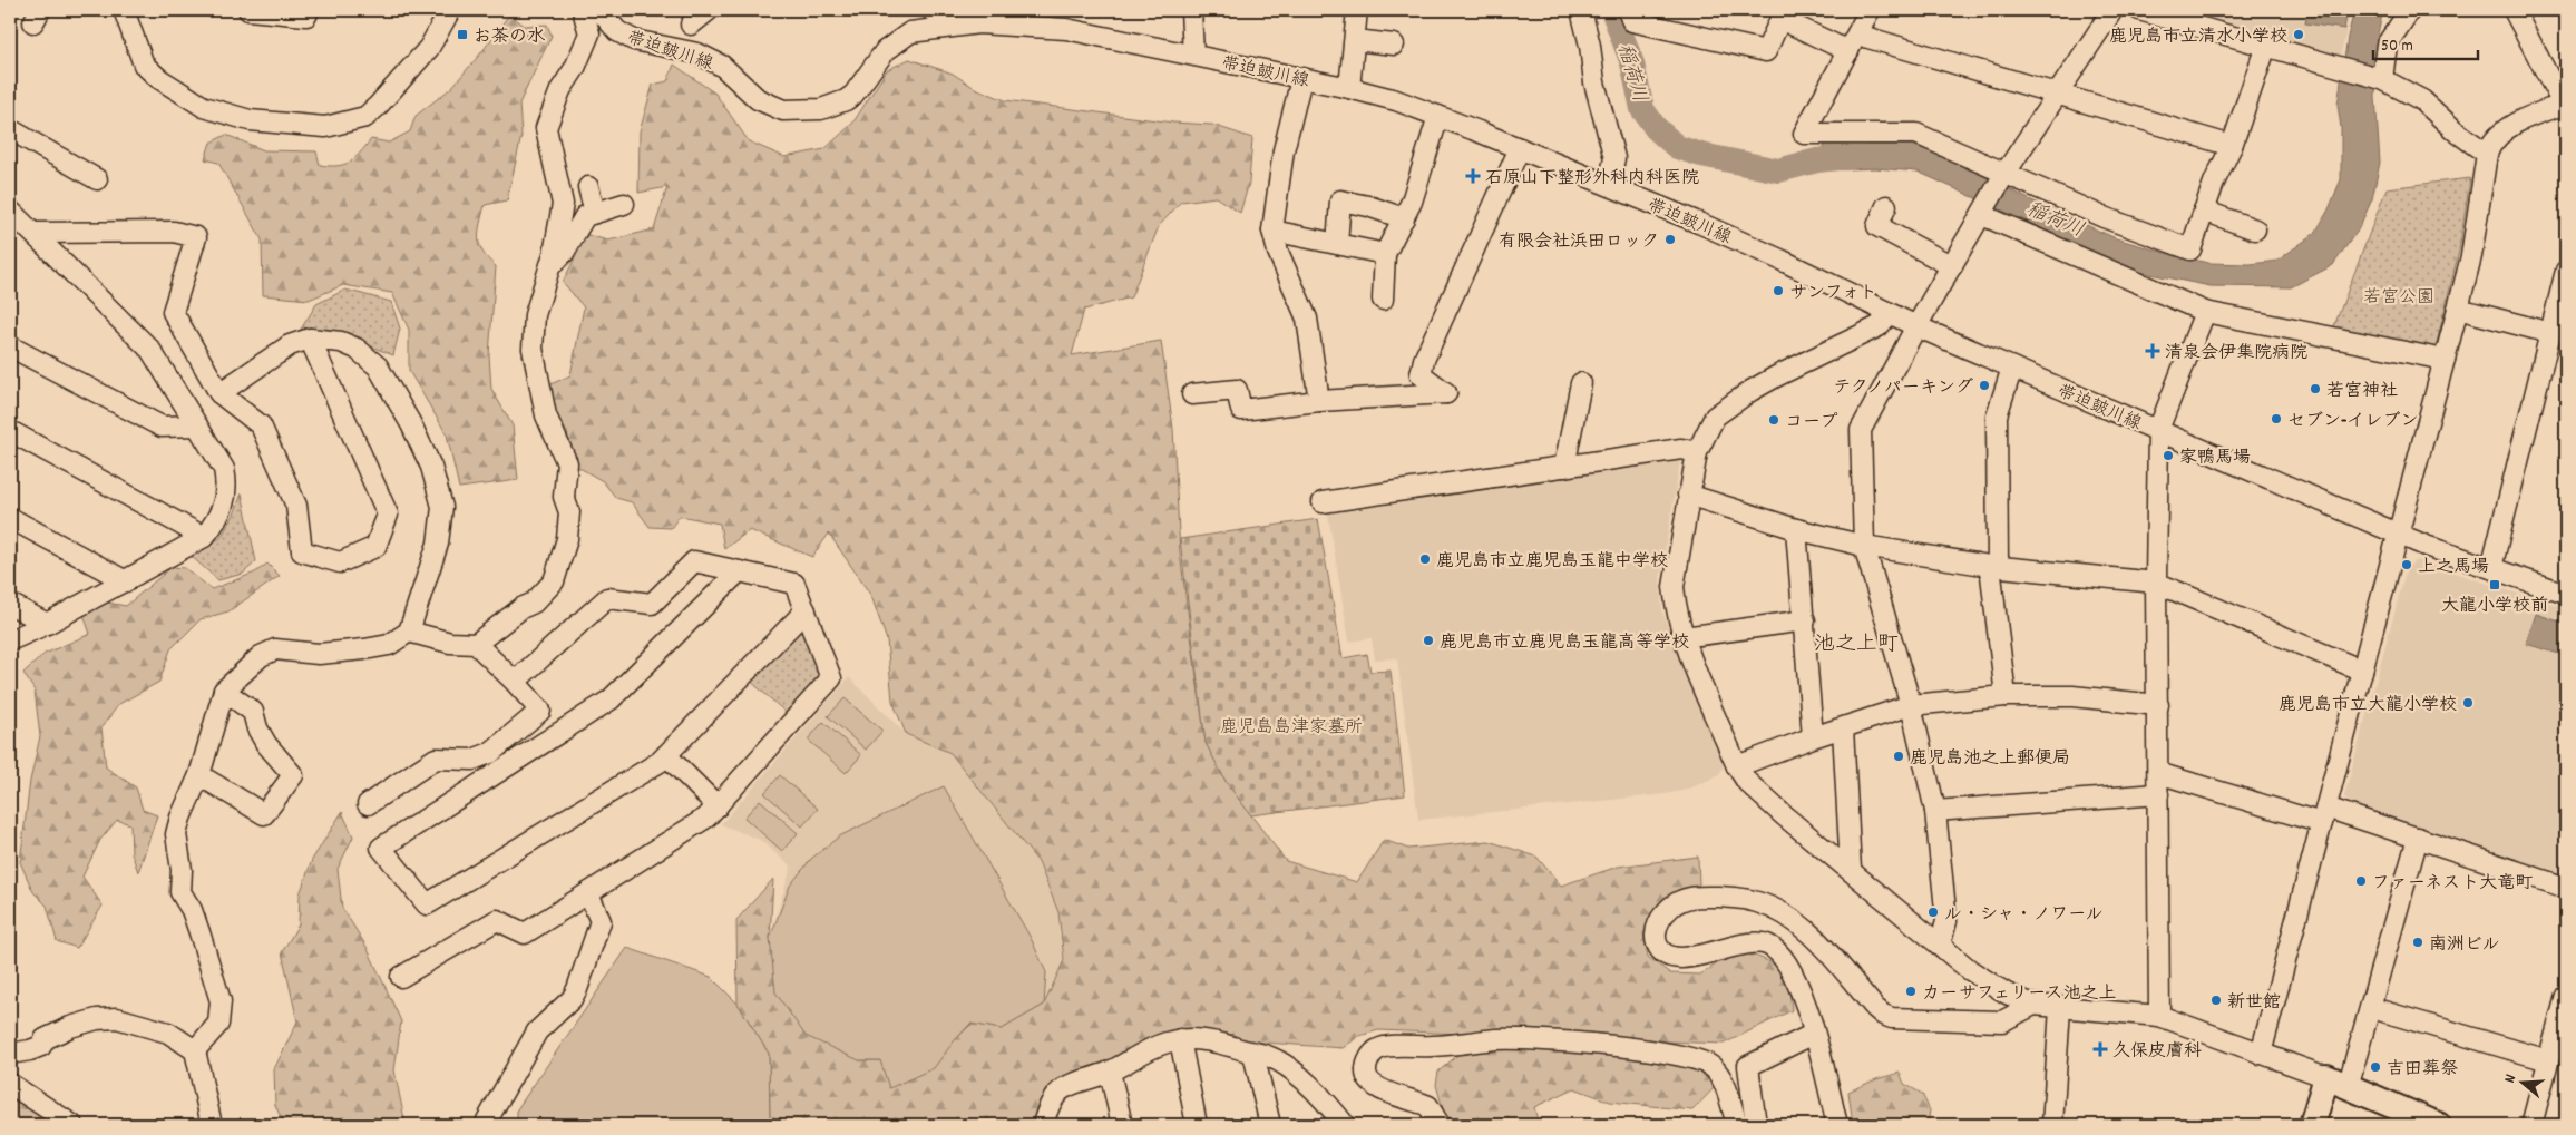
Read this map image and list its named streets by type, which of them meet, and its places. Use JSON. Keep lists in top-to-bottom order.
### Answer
{
  "streets": {
    "street": ["帯迫皷川線"]
  },
  "districts": ["池之上町"],
  "water": ["稲荷川"],
  "parks": ["若宮公園", "鹿児島島津家墓所"],
  "places": {
    "transit": ["お茶の水", "大龍小学校前"],
    "other": [
      "鹿児島市立清水小学校",
      "有限会社浜田ロック",
      "サンフォト",
      "テクノパーキング",
      "若宮神社",
      "セブン-イレブン",
      "コープ",
      "家鴨馬場",
      "鹿児島市立鹿児島玉龍中学校",
      "上之馬場",
      "鹿児島市立鹿児島玉龍高等学校",
      "鹿児島市立大龍小学校",
      "鹿児島池之上郵便局",
      "ファーネスト大竜町",
      "ル・シャ・ノワール",
      "南洲ビル",
      "カーサフェリース池之上",
      "新世館",
      "吉田葬祭"
    ],
    "health": ["石原山下整形外科内科医院", "清泉会伊集院病院", "久保皮膚科"]
  },
  "scale_bar": "50 m",
  "north": "left"
}
